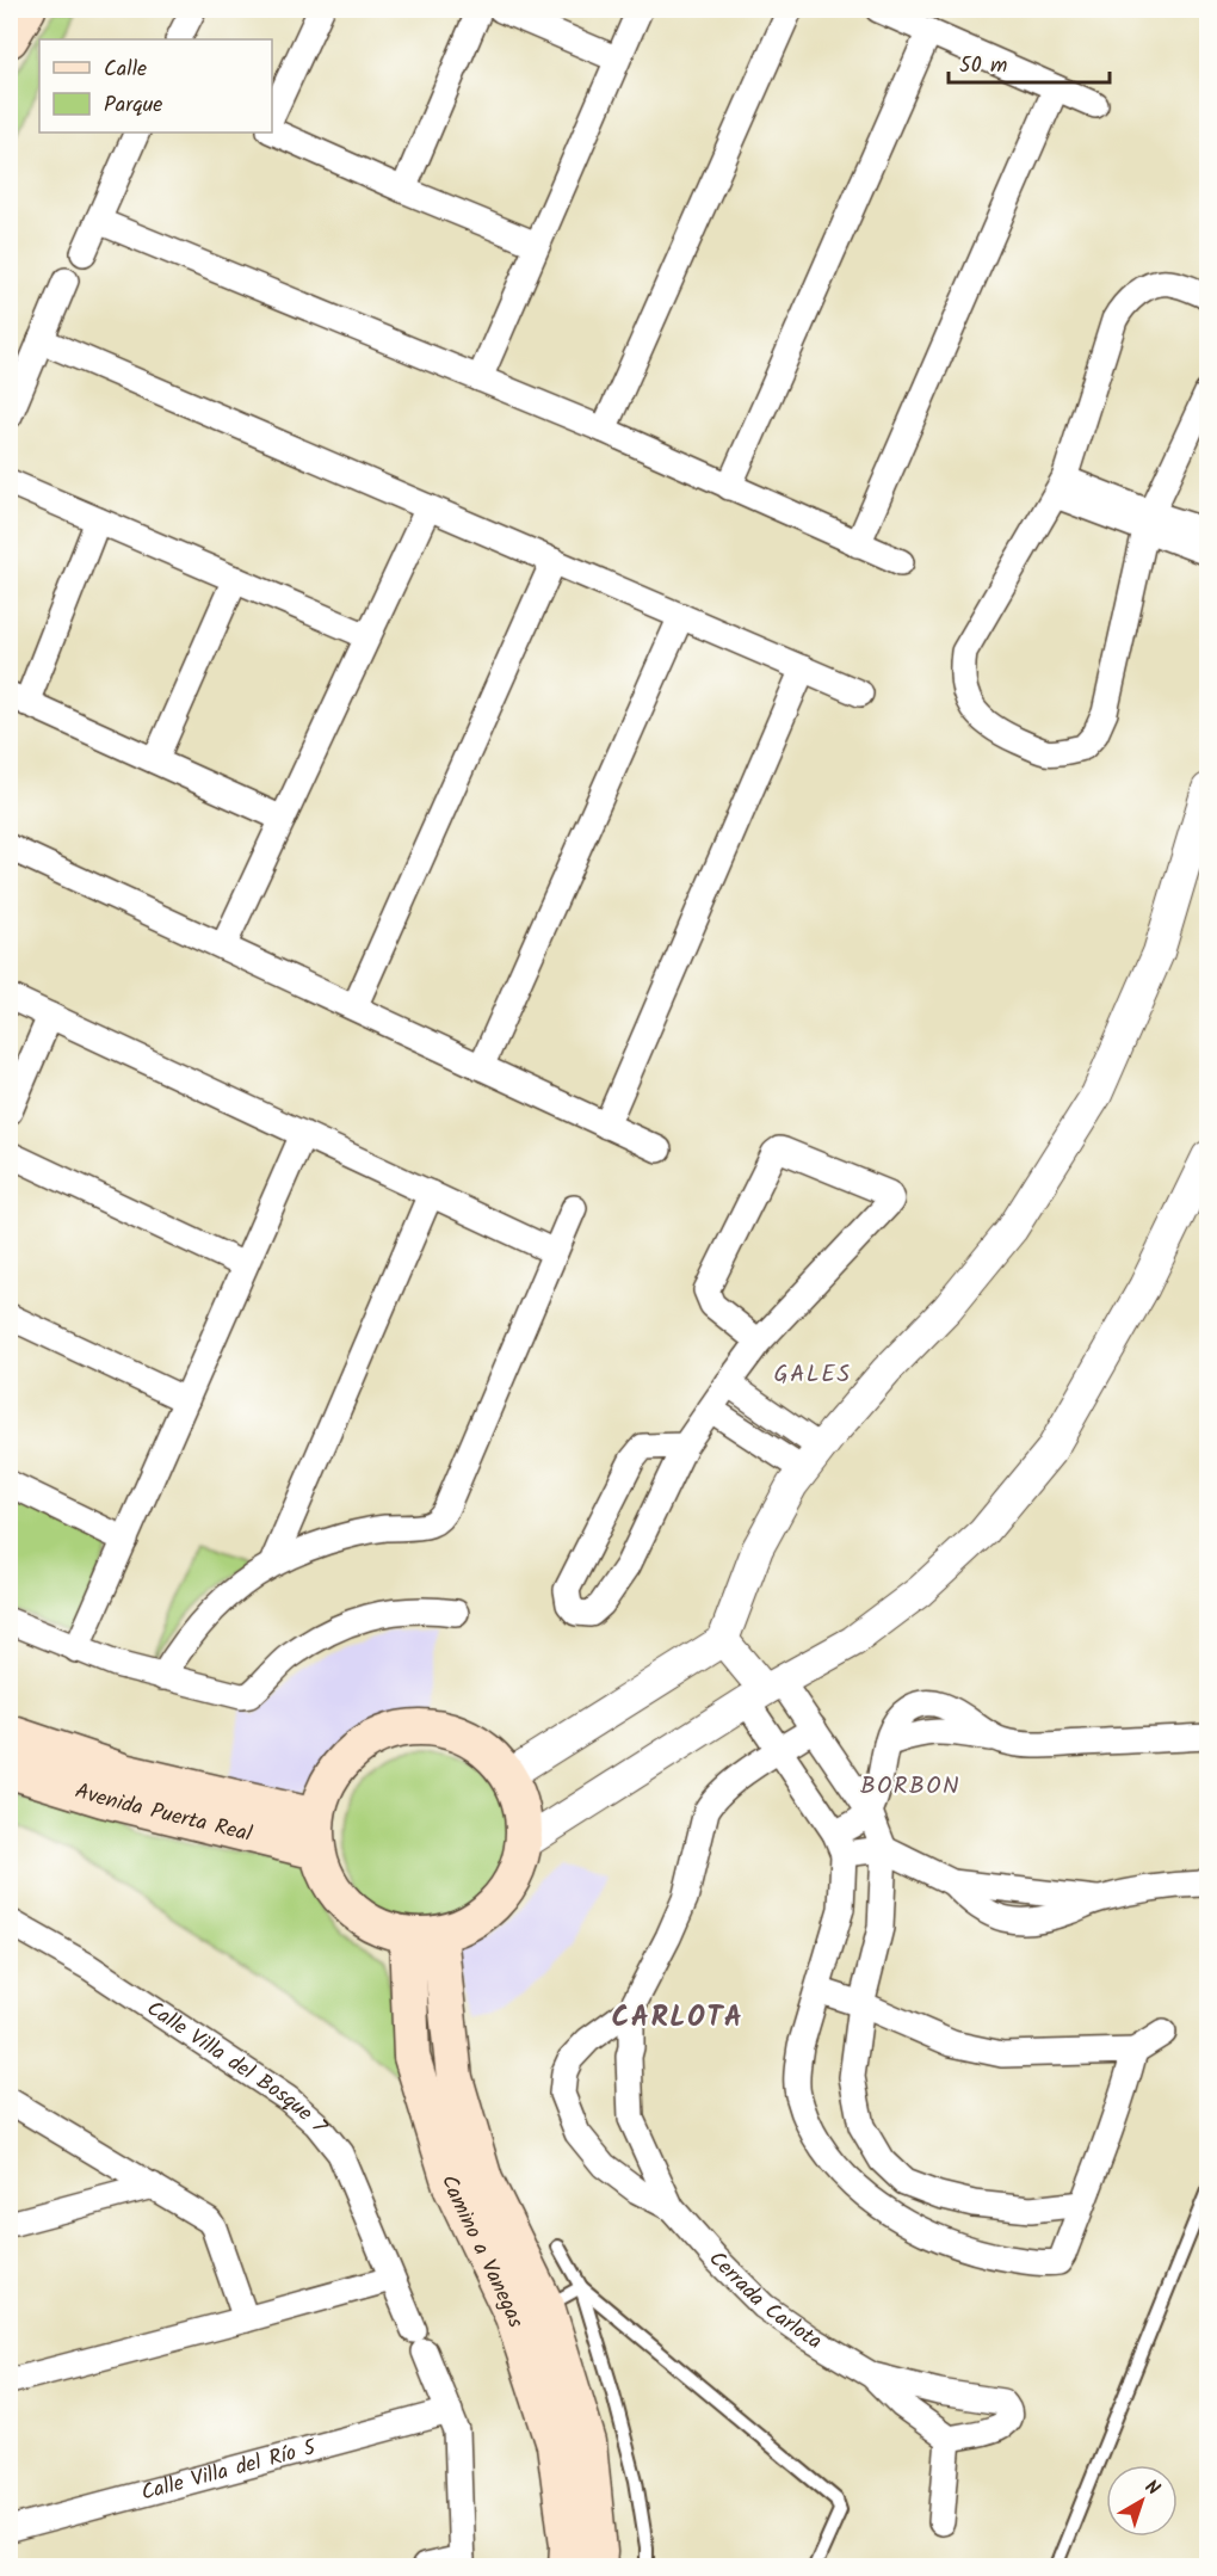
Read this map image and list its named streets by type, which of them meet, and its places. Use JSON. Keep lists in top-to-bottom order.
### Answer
{
  "streets": {
    "main road": ["Avenida Puerta Real", "Camino a Vanegas"],
    "street": ["Calle Villa del Bosque 7", "Cerrada Carlota", "Calle Villa del Río 5"]
  },
  "crossings": [
    ["Avenida Puerta Real", "Camino a Vanegas"],
    ["Calle Villa del Bosque 7", "Calle Villa del Río 5"]
  ],
  "districts": ["GALES", "BORBON", "CARLOTA"],
  "legend": ["Calle", "Parque"],
  "scale_bar": "50 m",
  "north": "top right"
}
